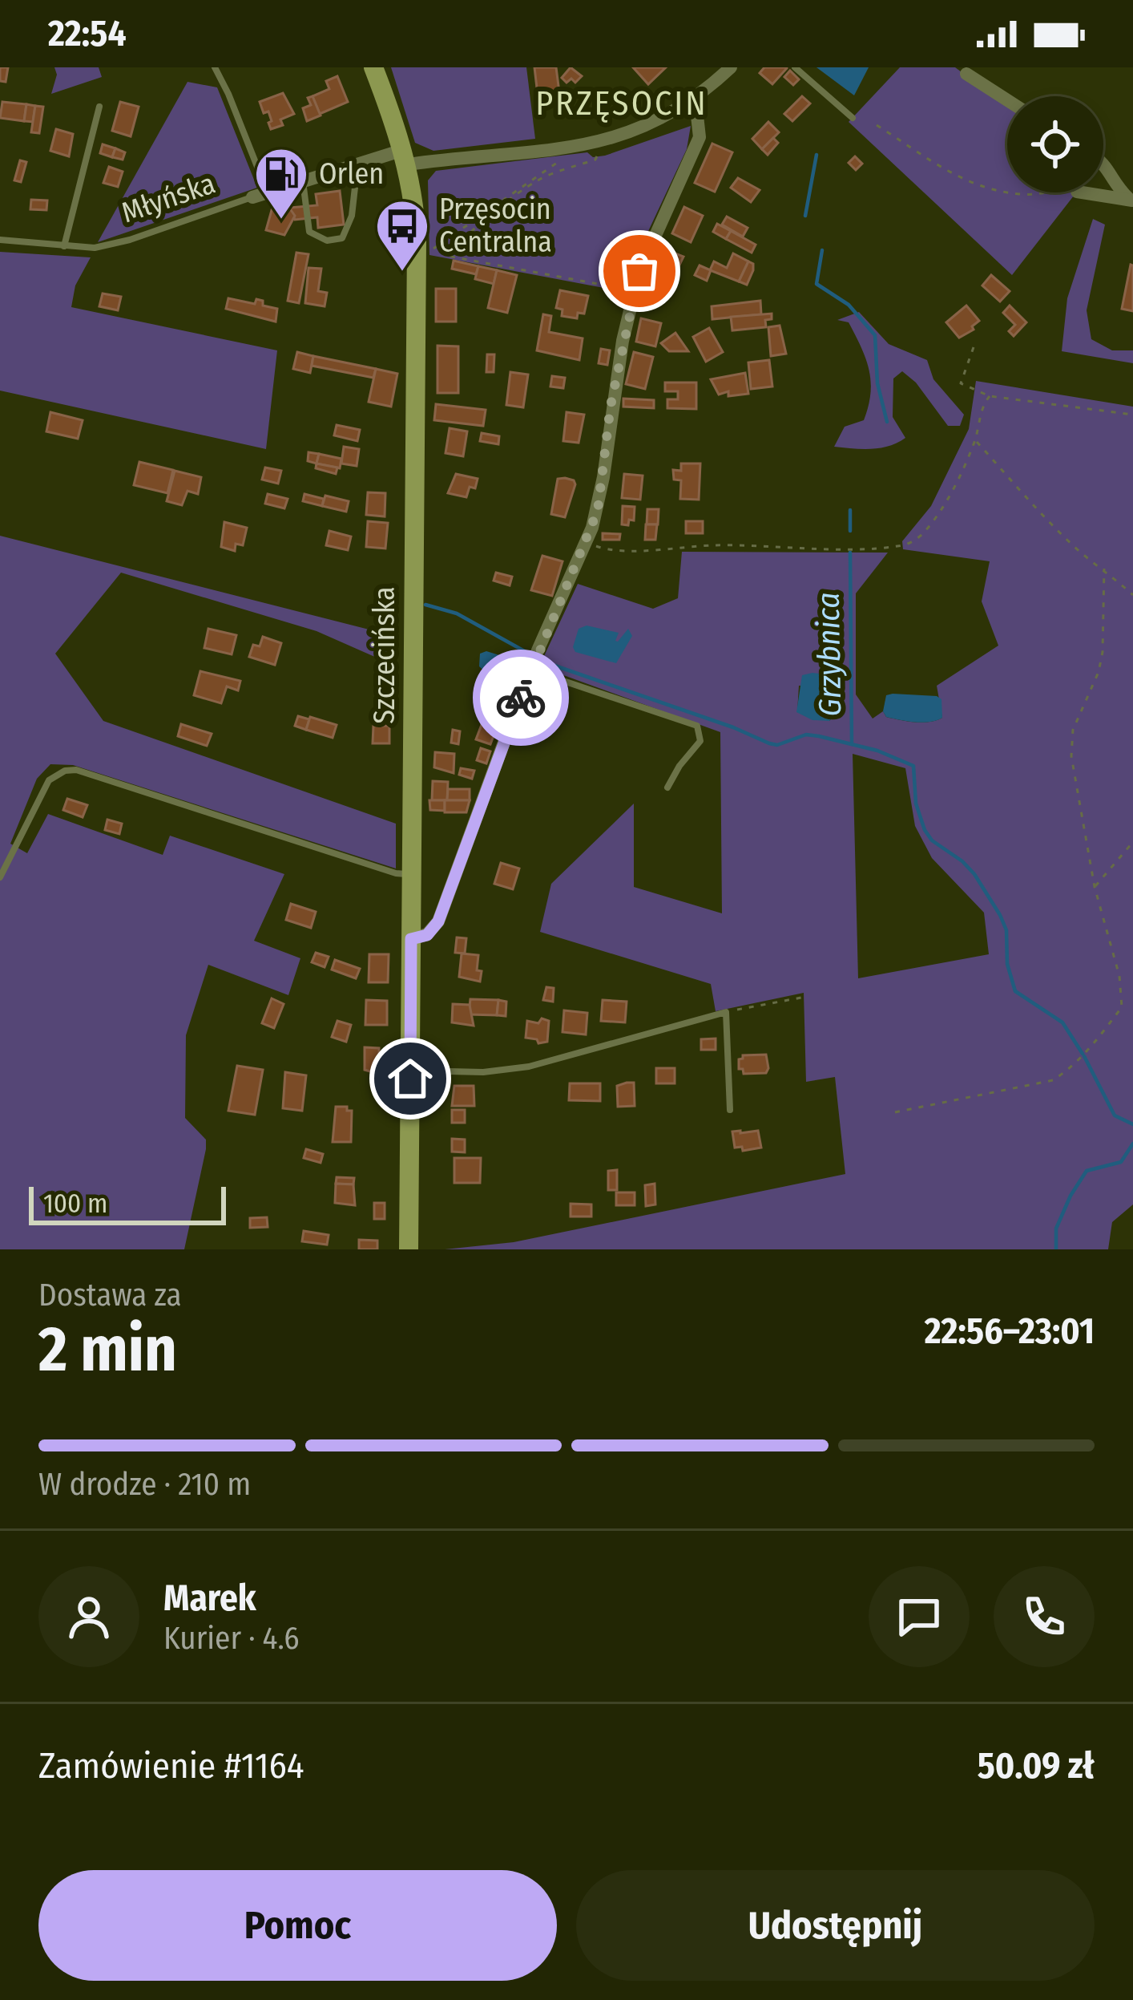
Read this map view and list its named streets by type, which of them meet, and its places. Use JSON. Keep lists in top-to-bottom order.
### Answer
{
  "streets": {
    "street": ["Młyńska", "Szczecińska"]
  },
  "crossings": [
    ["Młyńska", "Szczecińska"]
  ],
  "districts": ["PRZĘSOCIN"],
  "water": ["Grzybnica"],
  "places": {
    "fuel station": ["Orlen"],
    "bus stop": ["Przęsocin Centralna"]
  },
  "scale_bar": "100 m",
  "page": {
    "status": "22:54",
    "scale": "100 m",
    "heading": ["2 min", "Dostawa za", "22:56–23:01"],
    "panel": [
      "Marek",
      "Kurier · 4.6",
      "Zamówienie #1164",
      "50.09 zł"
    ],
    "bar": "W drodze · 210 m",
    "buttons": ["Pomoc", "Udostępnij"]
  }
}
